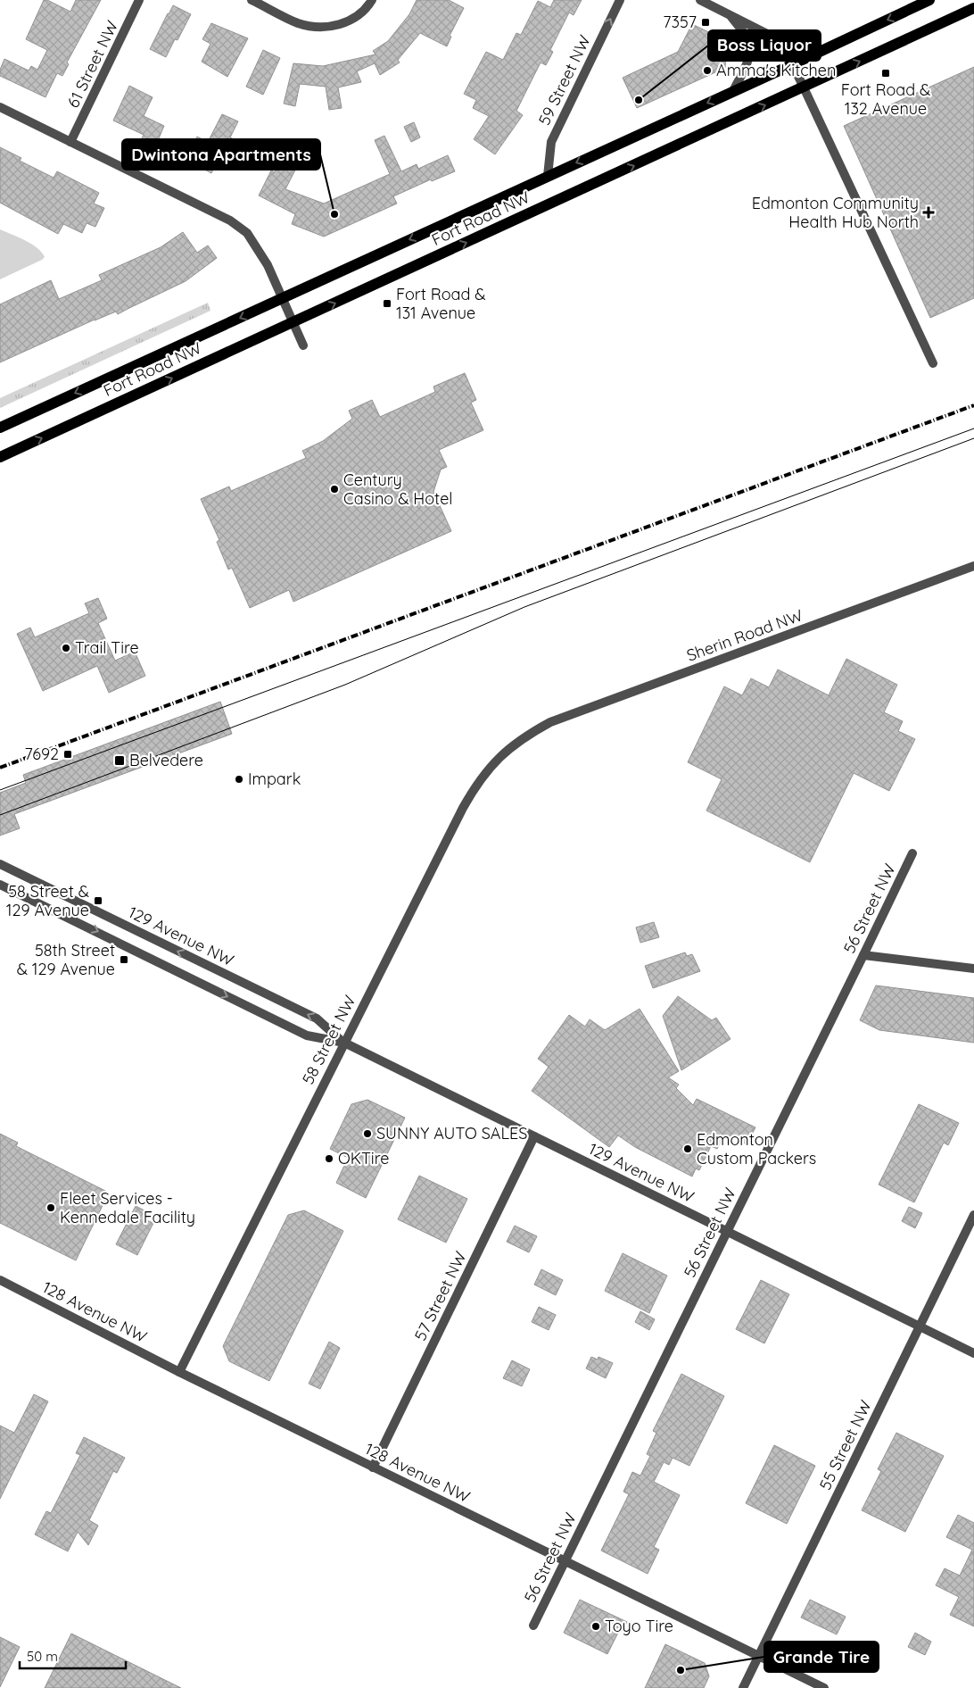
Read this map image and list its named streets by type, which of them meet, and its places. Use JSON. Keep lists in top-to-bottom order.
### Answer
{
  "streets": {
    "main road": ["Fort Road NW"],
    "street": [
      "61 Street NW",
      "59 Street NW",
      "Sherin Road NW",
      "56 Street NW",
      "129 Avenue NW",
      "58 Street NW",
      "57 Street NW",
      "128 Avenue NW",
      "55 Street NW"
    ]
  },
  "crossings": [
    ["59 Street NW", "Fort Road NW"],
    ["Sherin Road NW", "58 Street NW"],
    ["56 Street NW", "129 Avenue NW"],
    ["56 Street NW", "128 Avenue NW"],
    ["129 Avenue NW", "58 Street NW"],
    ["129 Avenue NW", "57 Street NW"],
    ["129 Avenue NW", "55 Street NW"],
    ["58 Street NW", "128 Avenue NW"],
    ["57 Street NW", "128 Avenue NW"],
    ["128 Avenue NW", "55 Street NW"]
  ],
  "one_way": ["59 Street NW"],
  "places": {
    "transit": [
      "7357",
      "Fort Road & 132 Avenue",
      "Fort Road & 131 Avenue",
      "7692",
      "Belvedere",
      "58 Street & 129 Avenue",
      "58th Street & 129 Avenue"
    ],
    "other": [
      "Amma's Kitchen",
      "Boss Liquor",
      "Dwintona Apartments",
      "Century Casino & Hotel",
      "Trail Tire",
      "Impark",
      "SUNNY AUTO SALES",
      "Edmonton Custom Packers",
      "OKTire",
      "Fleet Services - Kennedale Facility",
      "Toyo Tire",
      "Grande Tire"
    ],
    "health": ["Edmonton Community Health Hub North"]
  },
  "scale_bar": "50 m"
}
